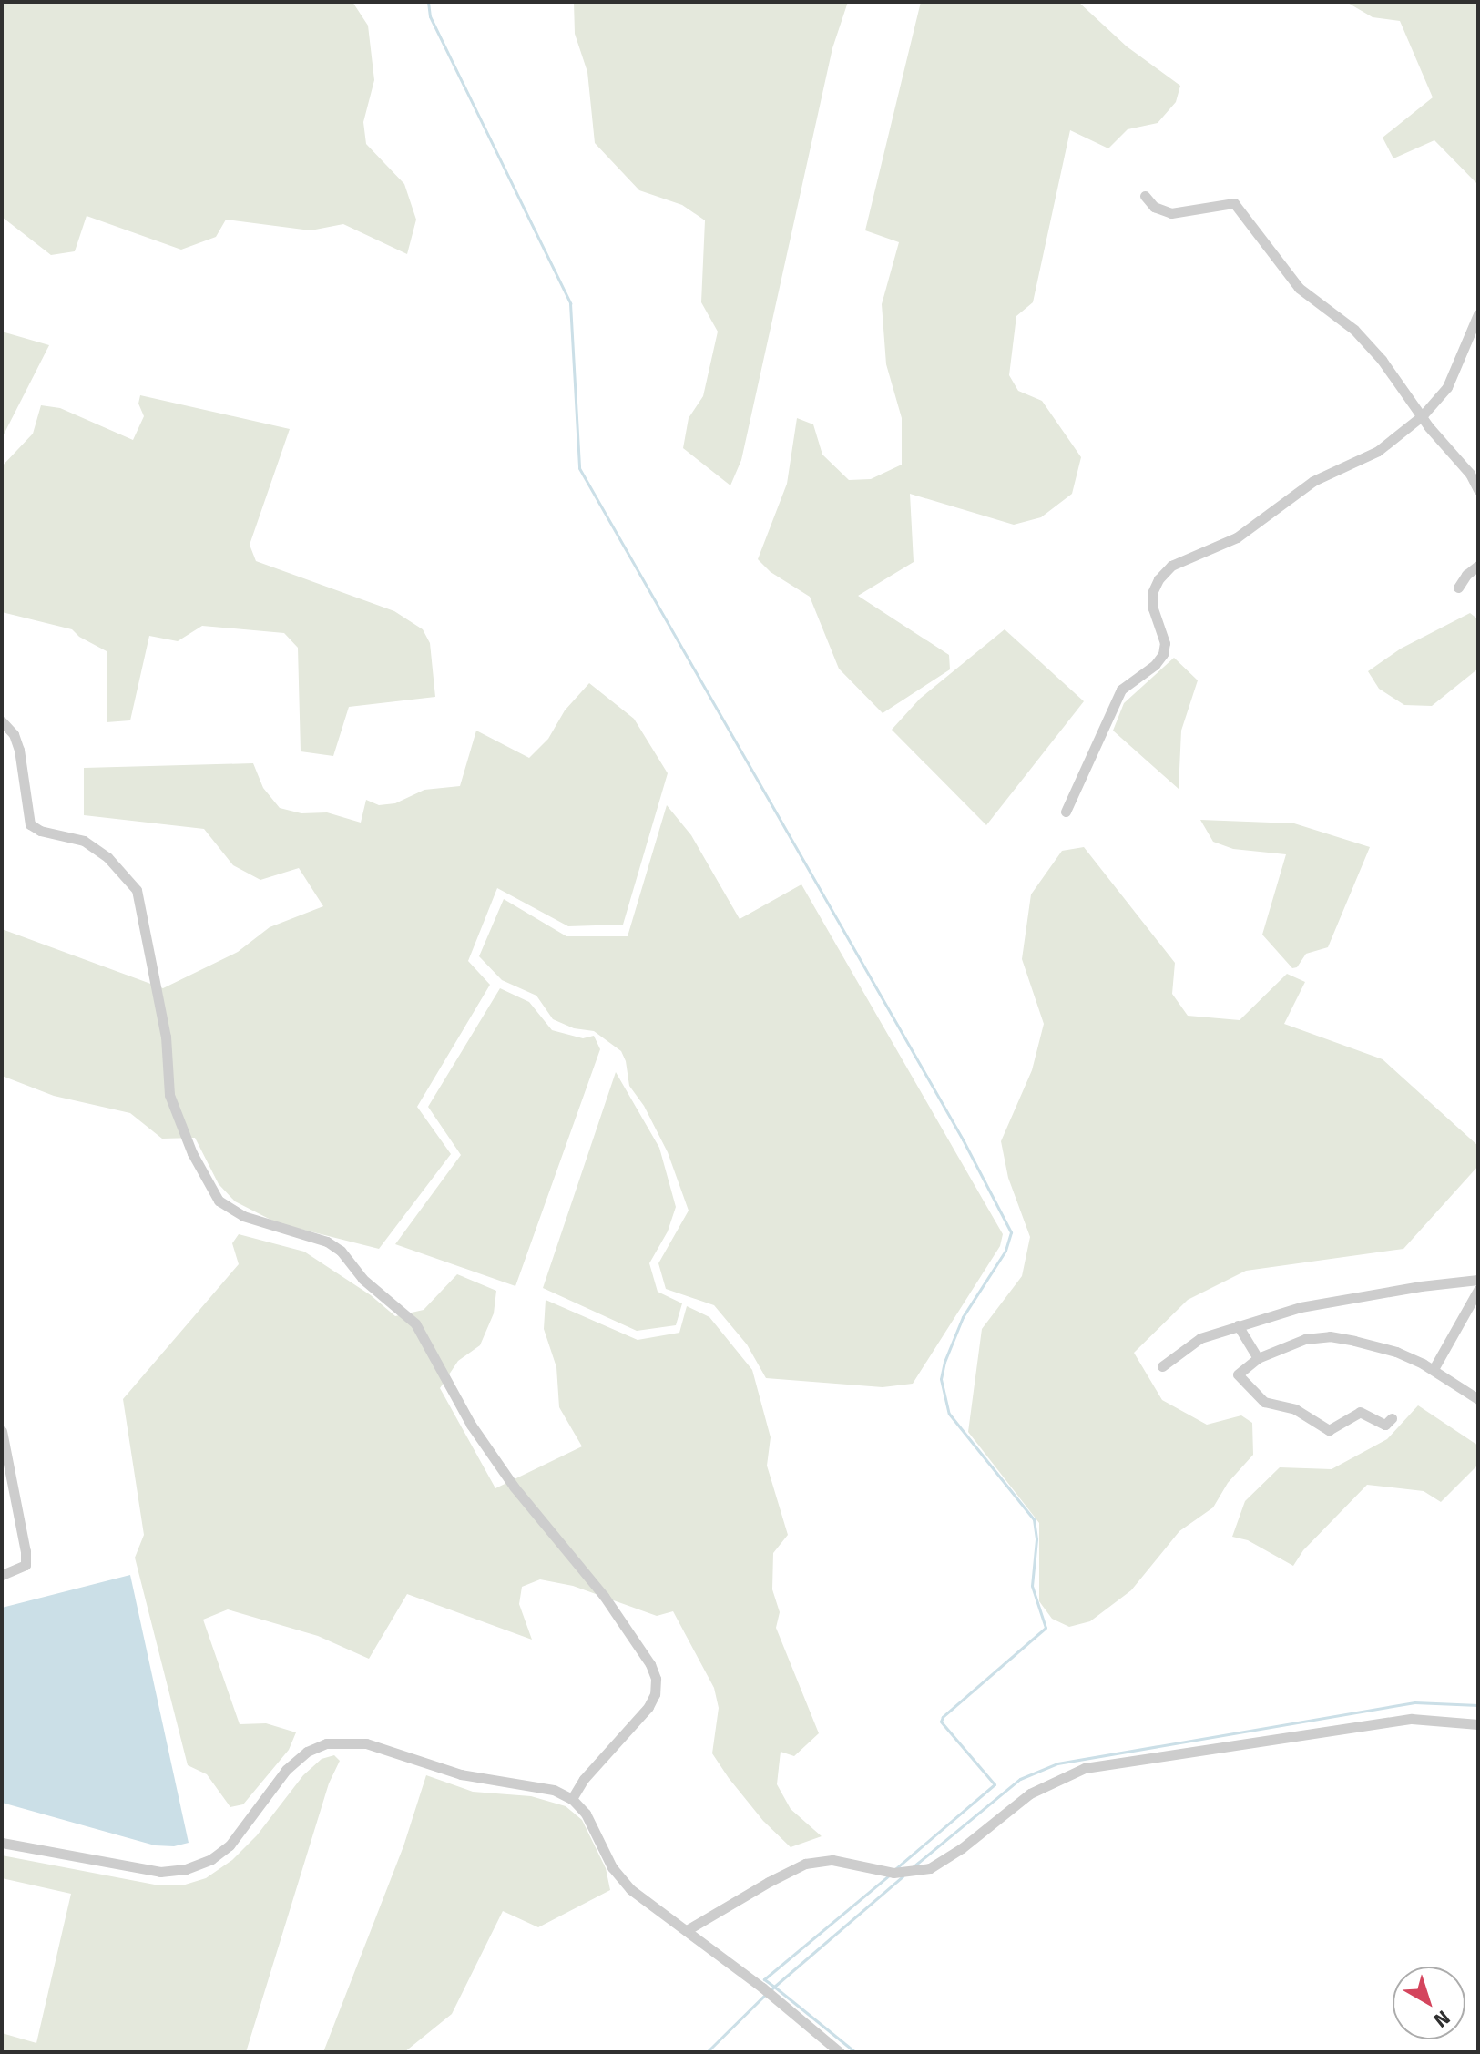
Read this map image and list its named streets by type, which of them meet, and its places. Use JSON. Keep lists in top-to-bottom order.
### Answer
{
  "north": "bottom right"
}
